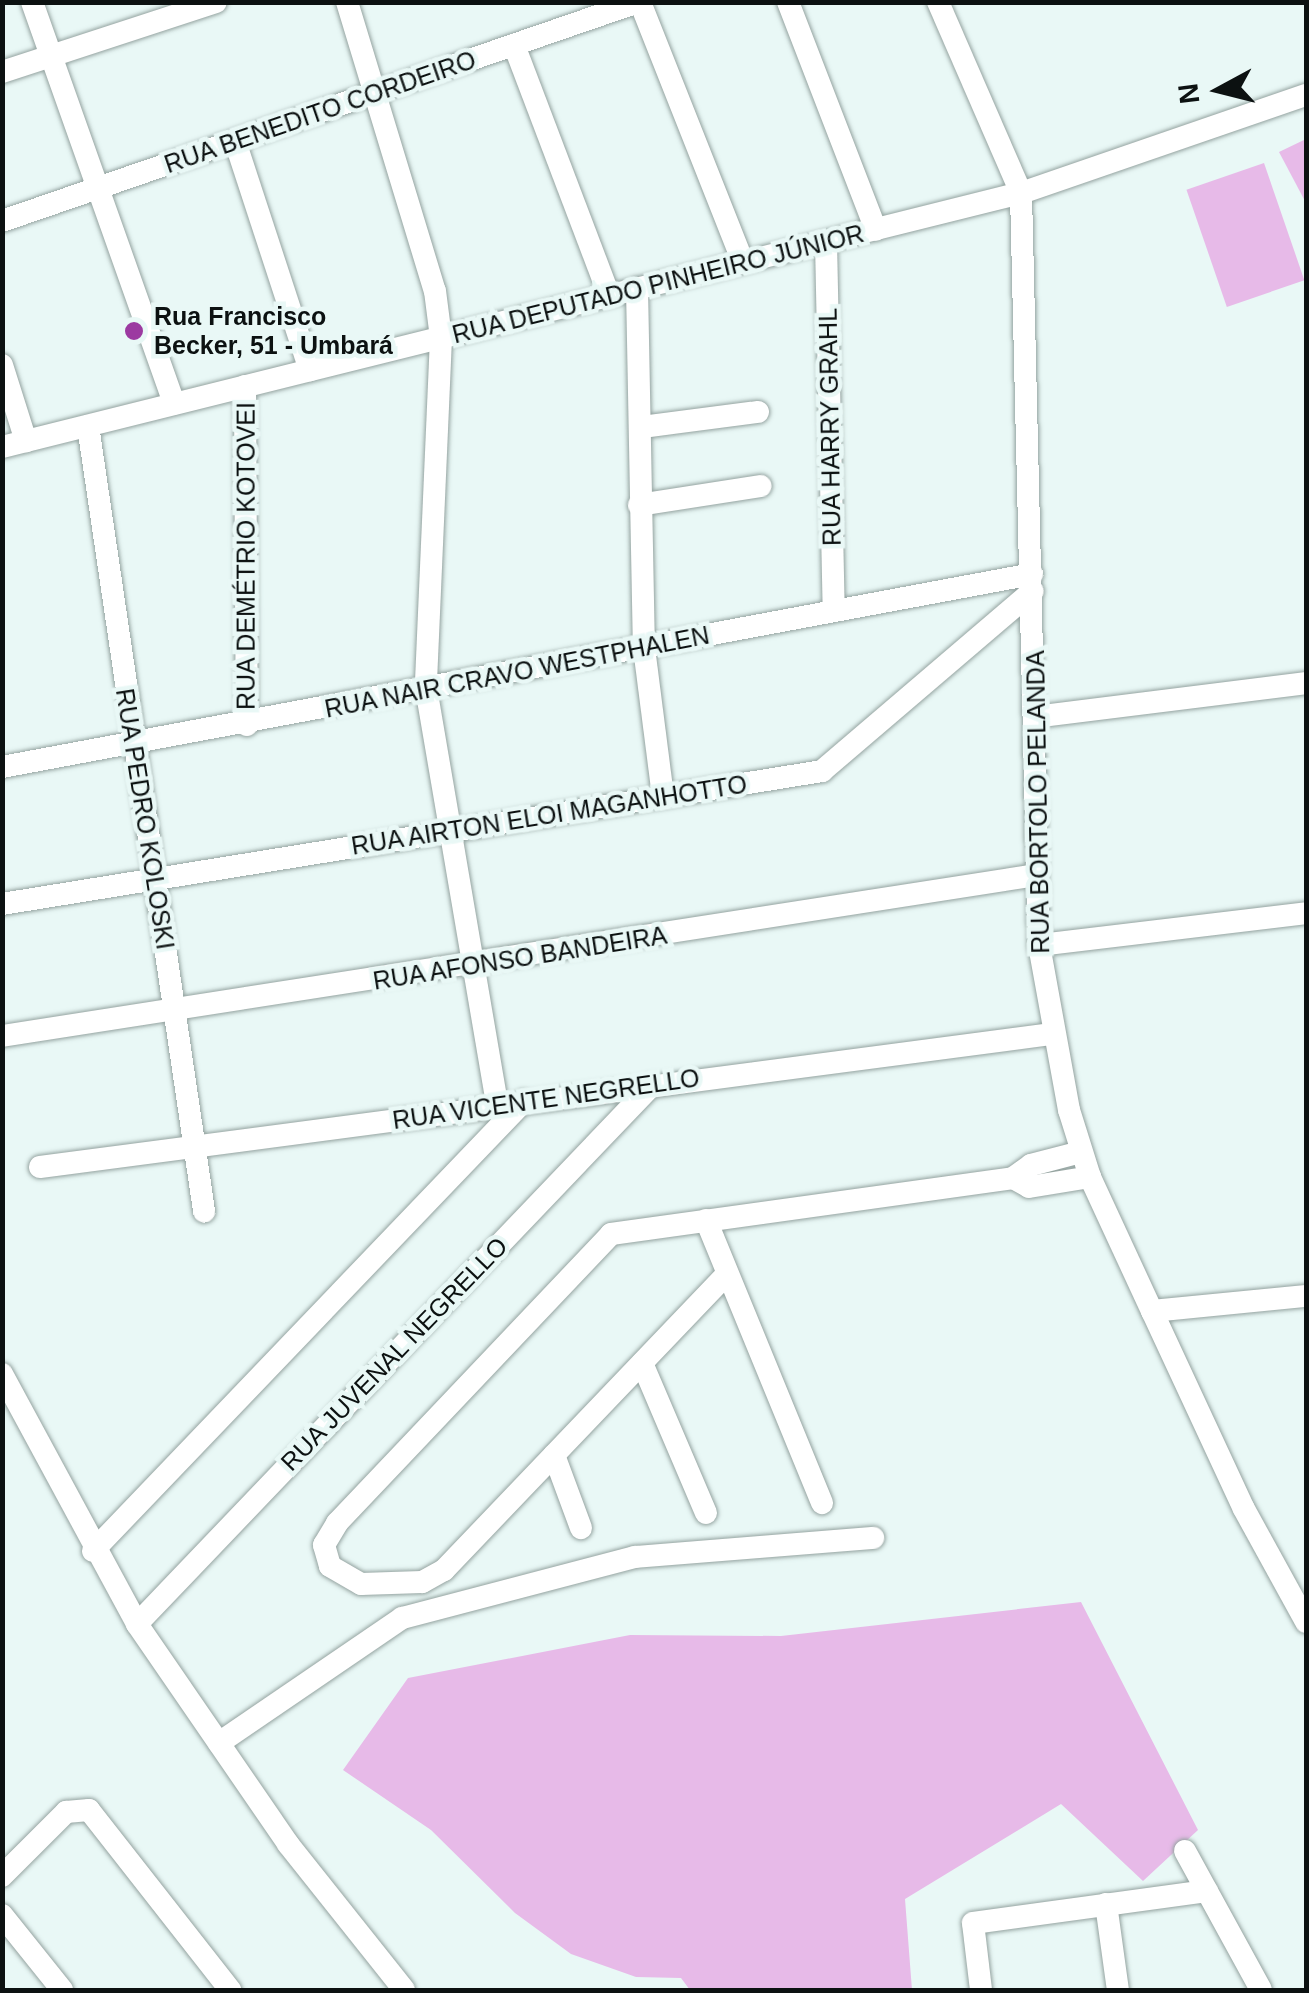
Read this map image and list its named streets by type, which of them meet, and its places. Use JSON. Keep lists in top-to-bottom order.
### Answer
{
  "streets": {
    "street": [
      "RUA BENEDITO CORDEIRO",
      "RUA DEPUTADO PINHEIRO JÚNIOR",
      "RUA HARRY GRAHL",
      "RUA DEMÉTRIO KOTOVEI",
      "RUA NAIR CRAVO WESTPHALEN",
      "RUA BORTOLO PELANDA",
      "RUA AIRTON ELOI MAGANHOTTO",
      "RUA PEDRO KOLOSKI",
      "RUA AFONSO BANDEIRA",
      "RUA VICENTE NEGRELLO",
      "RUA JUVENAL NEGRELLO"
    ]
  },
  "crossings": [
    ["RUA DEPUTADO PINHEIRO JÚNIOR", "RUA HARRY GRAHL"],
    ["RUA DEPUTADO PINHEIRO JÚNIOR", "RUA DEMÉTRIO KOTOVEI"],
    ["RUA DEPUTADO PINHEIRO JÚNIOR", "RUA BORTOLO PELANDA"],
    ["RUA DEPUTADO PINHEIRO JÚNIOR", "RUA PEDRO KOLOSKI"],
    ["RUA HARRY GRAHL", "RUA NAIR CRAVO WESTPHALEN"],
    ["RUA DEMÉTRIO KOTOVEI", "RUA NAIR CRAVO WESTPHALEN"],
    ["RUA NAIR CRAVO WESTPHALEN", "RUA BORTOLO PELANDA"],
    ["RUA NAIR CRAVO WESTPHALEN", "RUA AIRTON ELOI MAGANHOTTO"],
    ["RUA NAIR CRAVO WESTPHALEN", "RUA PEDRO KOLOSKI"],
    ["RUA BORTOLO PELANDA", "RUA AIRTON ELOI MAGANHOTTO"],
    ["RUA BORTOLO PELANDA", "RUA AFONSO BANDEIRA"],
    ["RUA BORTOLO PELANDA", "RUA VICENTE NEGRELLO"],
    ["RUA AIRTON ELOI MAGANHOTTO", "RUA PEDRO KOLOSKI"],
    ["RUA PEDRO KOLOSKI", "RUA AFONSO BANDEIRA"],
    ["RUA PEDRO KOLOSKI", "RUA VICENTE NEGRELLO"],
    ["RUA VICENTE NEGRELLO", "RUA JUVENAL NEGRELLO"]
  ],
  "places": ["Rua Francisco Becker, 51 - Umbará"],
  "north": "left"
}
